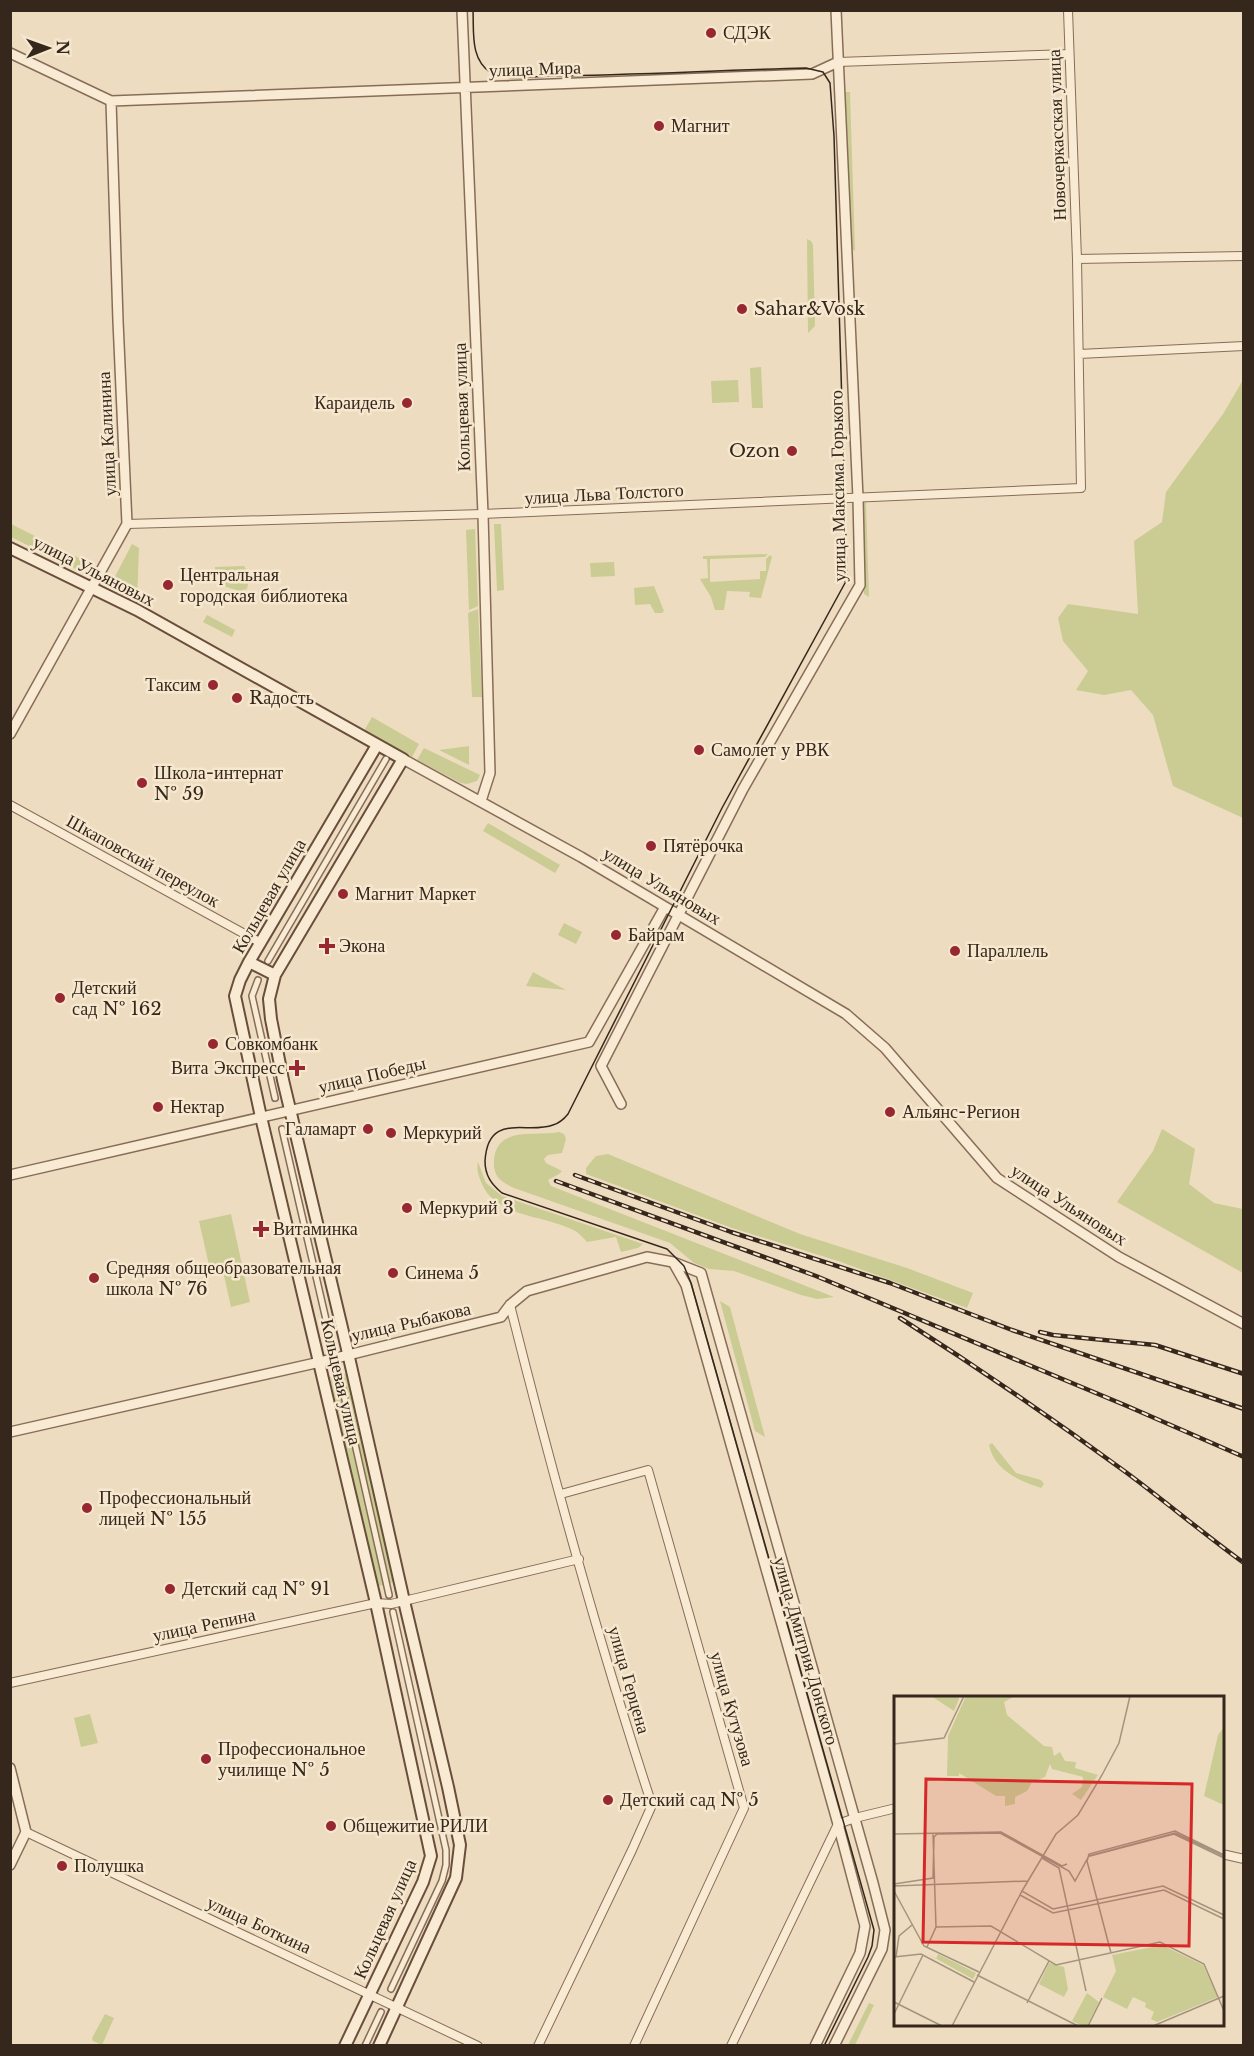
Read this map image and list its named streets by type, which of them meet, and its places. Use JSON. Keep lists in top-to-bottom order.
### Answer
{
  "streets": {
    "main road": ["Кольцевая улица", "улица Ульяновых"],
    "street": [
      "улица Мира",
      "Новочеркасская улица",
      "улица Калинина",
      "улица Максима Горького",
      "улица Льва Толстого",
      "Шкаповский переулок",
      "улица Победы",
      "улица Рыбакова",
      "улица Репина",
      "улица Дмитрия Донского",
      "улица Герцена",
      "улица Кутузова",
      "улица Боткина"
    ]
  },
  "crossings": [
    ["улица Мира", "Новочеркасская улица"],
    ["улица Мира", "Кольцевая улица"],
    ["улица Мира", "улица Калинина"],
    ["улица Мира", "улица Максима Горького"],
    ["Новочеркасская улица", "улица Льва Толстого"],
    ["Кольцевая улица", "улица Льва Толстого"],
    ["Кольцевая улица", "улица Ульяновых"],
    ["Кольцевая улица", "Шкаповский переулок"],
    ["Кольцевая улица", "улица Победы"],
    ["Кольцевая улица", "улица Рыбакова"],
    ["Кольцевая улица", "улица Репина"],
    ["Кольцевая улица", "улица Боткина"],
    ["улица Калинина", "улица Льва Толстого"],
    ["улица Максима Горького", "улица Льва Толстого"],
    ["улица Максима Горького", "улица Ульяновых"],
    ["улица Ульяновых", "улица Победы"],
    ["улица Рыбакова", "улица Дмитрия Донского"],
    ["улица Рыбакова", "улица Герцена"],
    ["улица Репина", "улица Герцена"],
    ["улица Герцена", "улица Кутузова"]
  ],
  "places": {
    "other": [
      "СДЭК",
      "Магнит",
      "Sahar&Vosk",
      "Караидель",
      "Ozon",
      "Центральная городская библиотека",
      "Таксим",
      "Rадость",
      "Самолет у РВК",
      "Школа-интернат № 59",
      "Пятёрочка",
      "Магнит Маркет",
      "Байрам",
      "Параллель",
      "Детский сад № 162",
      "Совкомбанк",
      "Нектар",
      "Альянс-Регион",
      "Галамарт",
      "Меркурий",
      "Меркурий 3",
      "Синема 5",
      "Средняя общеобразовательная школа № 76",
      "Профессиональный лицей № 155",
      "Детский сад № 91",
      "Профессиональное училище № 5",
      "Детский сад № 5",
      "Общежитие РИЛИ",
      "Полушка"
    ],
    "health": ["Экона", "Вита Экспресс", "Витаминка"]
  },
  "north": "right"
}
